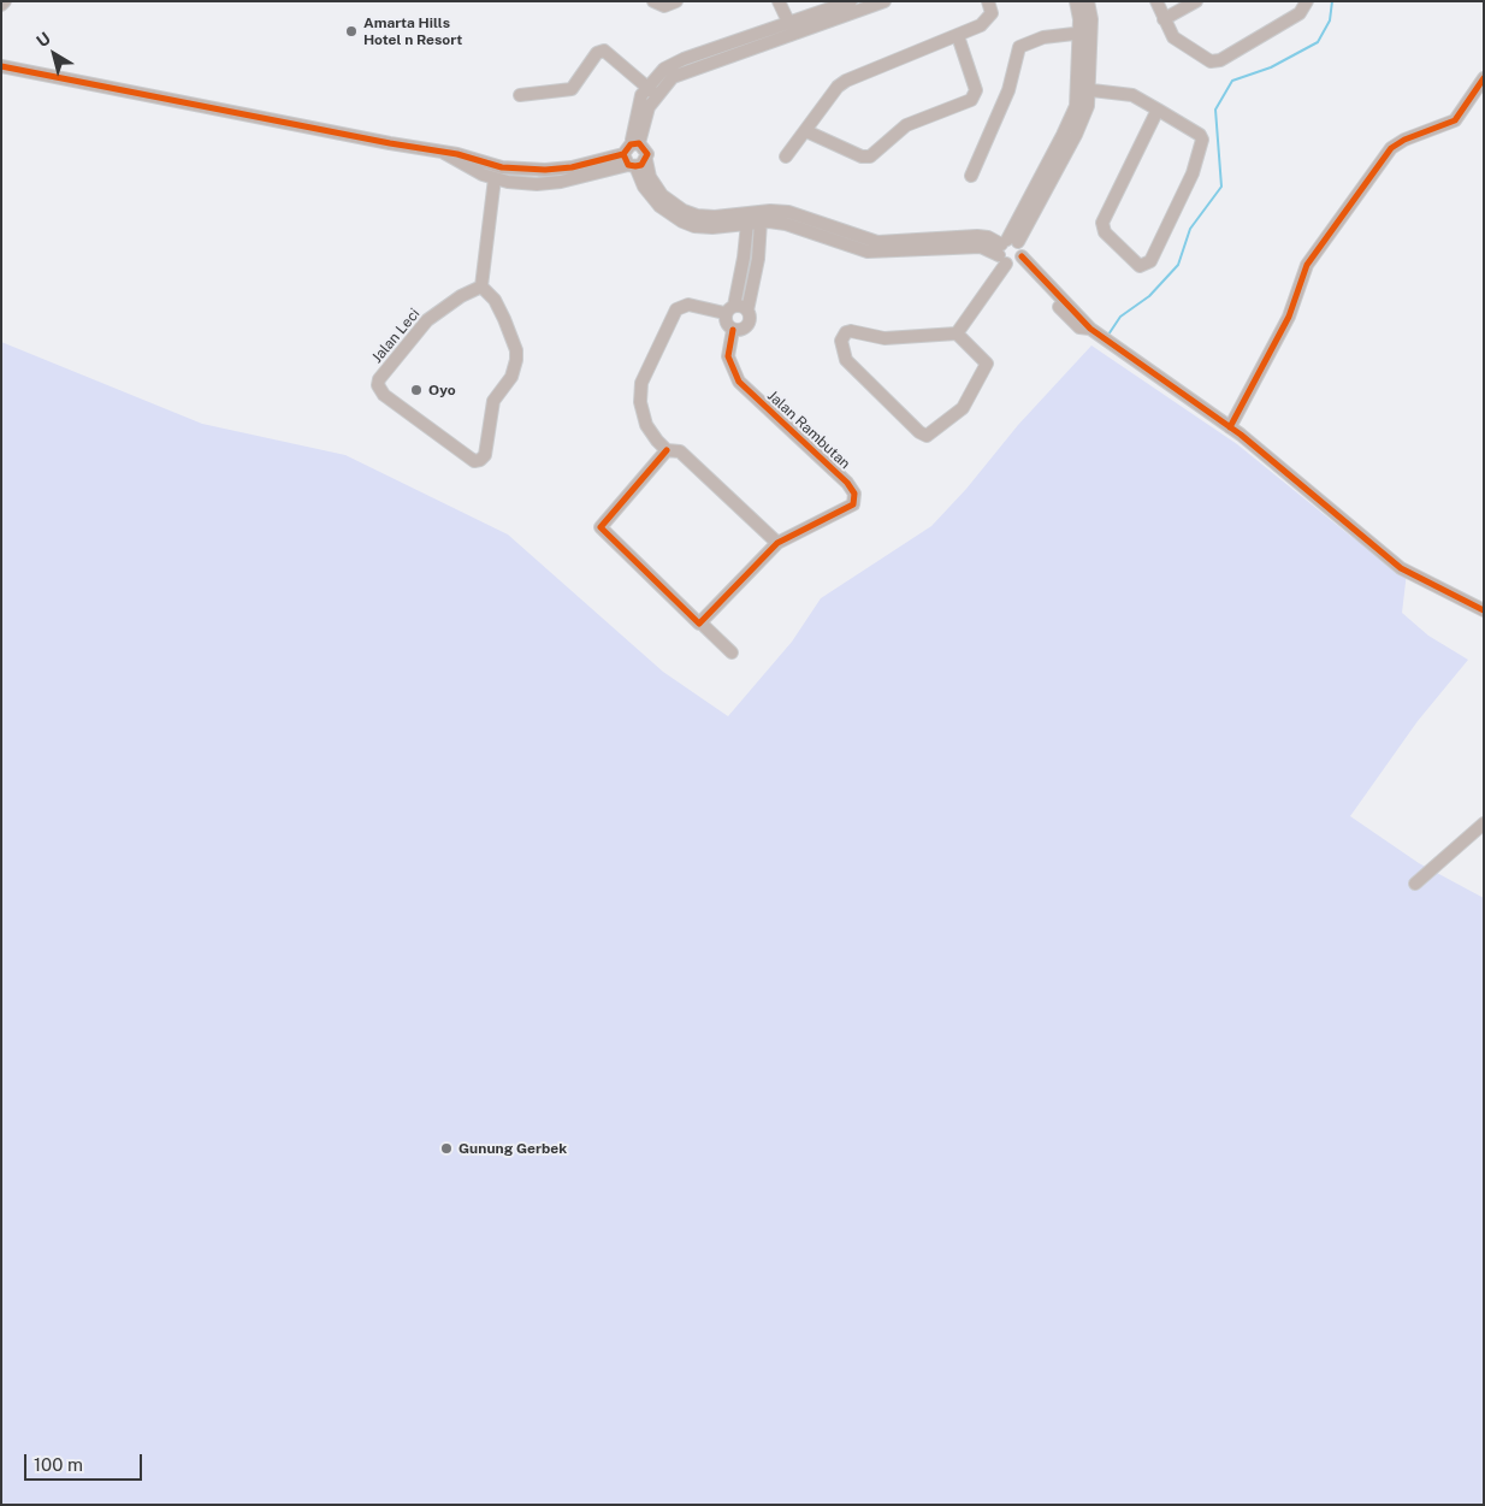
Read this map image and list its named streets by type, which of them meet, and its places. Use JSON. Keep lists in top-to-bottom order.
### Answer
{
  "streets": {
    "street": ["Jalan Leci", "Jalan Rambutan"]
  },
  "places": ["Amarta Hills Hotel n Resort", "Oyo", "Gunung Gerbek"],
  "scale_bar": "100 m",
  "north": "top left"
}
